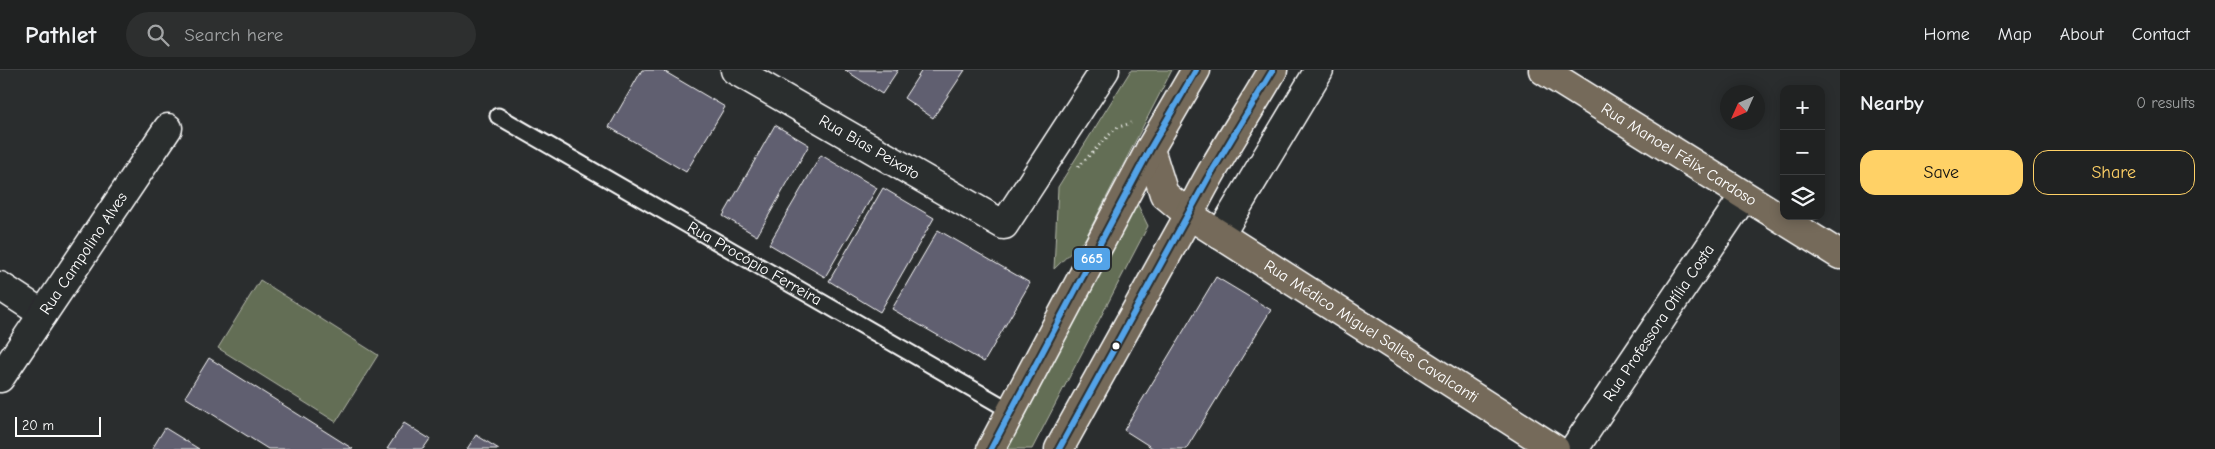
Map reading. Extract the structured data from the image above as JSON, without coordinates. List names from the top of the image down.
{
  "streets": {
    "main road": ["Rua Manoel Félix Cardoso", "Rua Médico Miguel Salles Cavalcanti"],
    "street": ["Rua Bias Peixoto", "Rua Campolino Alves", "Rua Professora Otília Costa"],
    "lane": ["Rua Procópio Ferreira"]
  },
  "crossings": [
    ["Rua Manoel Félix Cardoso", "Rua Professora Otília Costa"]
  ],
  "lines": ["transit line 665"],
  "scale_bar": "20 m",
  "north": "bottom left",
  "page": {
    "header": "Pathlet",
    "search": "Search here",
    "nav": [
      "Home",
      "Map",
      "About",
      "Contact"
    ],
    "heading": ["Nearby", "0 results"],
    "map_buttons": ["+", "−"],
    "buttons": ["Save", "Share"],
    "scale": "20 m"
  }
}
